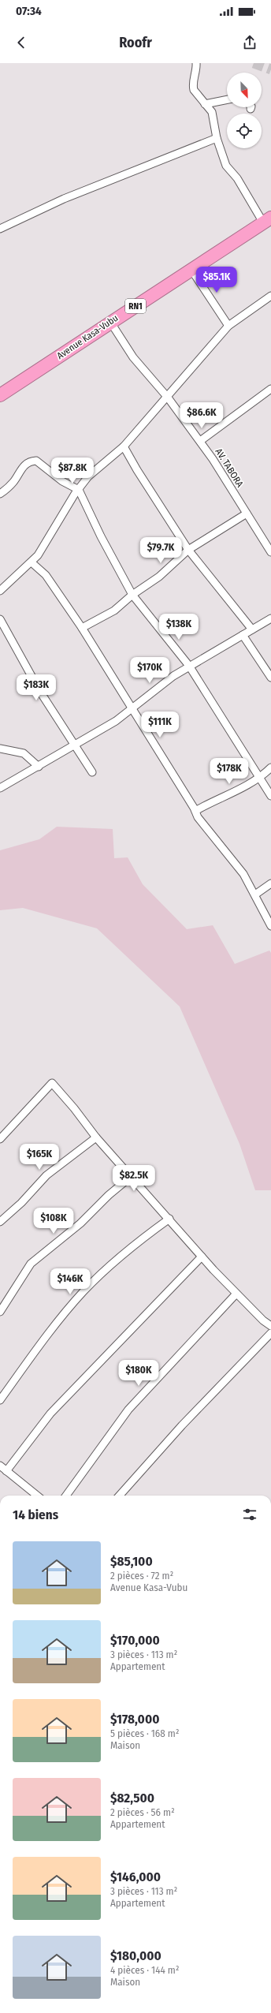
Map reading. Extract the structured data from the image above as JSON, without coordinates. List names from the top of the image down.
{
  "streets": {
    "highway": ["RN1", "Avenue Kasa-Vubu"],
    "street": ["AV. TABORA"]
  },
  "crossings": [
    ["Avenue Kasa-Vubu", "AV. TABORA"]
  ],
  "north": "bottom right",
  "page": {
    "status": "07:34",
    "header": "Roofr",
    "price": [
      "$85.1K",
      "$86.6K",
      "$87.8K",
      "$79.7K",
      "$138K",
      "$170K",
      "$183K",
      "$111K",
      "$178K",
      "$165K",
      "$82.5K",
      "$108K",
      "$146K",
      "$180K"
    ],
    "heading": "14 biens",
    "list": [
      {
        "name": "$85,100",
        "note": "2 pièces · 72 m² · Avenue Kasa-Vubu"
      },
      {
        "name": "$170,000",
        "note": "3 pièces · 113 m² · Appartement"
      },
      {
        "name": "$178,000",
        "note": "5 pièces · 168 m² · Maison"
      },
      {
        "name": "$82,500",
        "note": "2 pièces · 56 m² · Appartement"
      },
      {
        "name": "$146,000",
        "note": "3 pièces · 113 m² · Appartement"
      },
      {
        "name": "$180,000",
        "note": "4 pièces · 144 m² · Maison"
      }
    ]
  }
}
